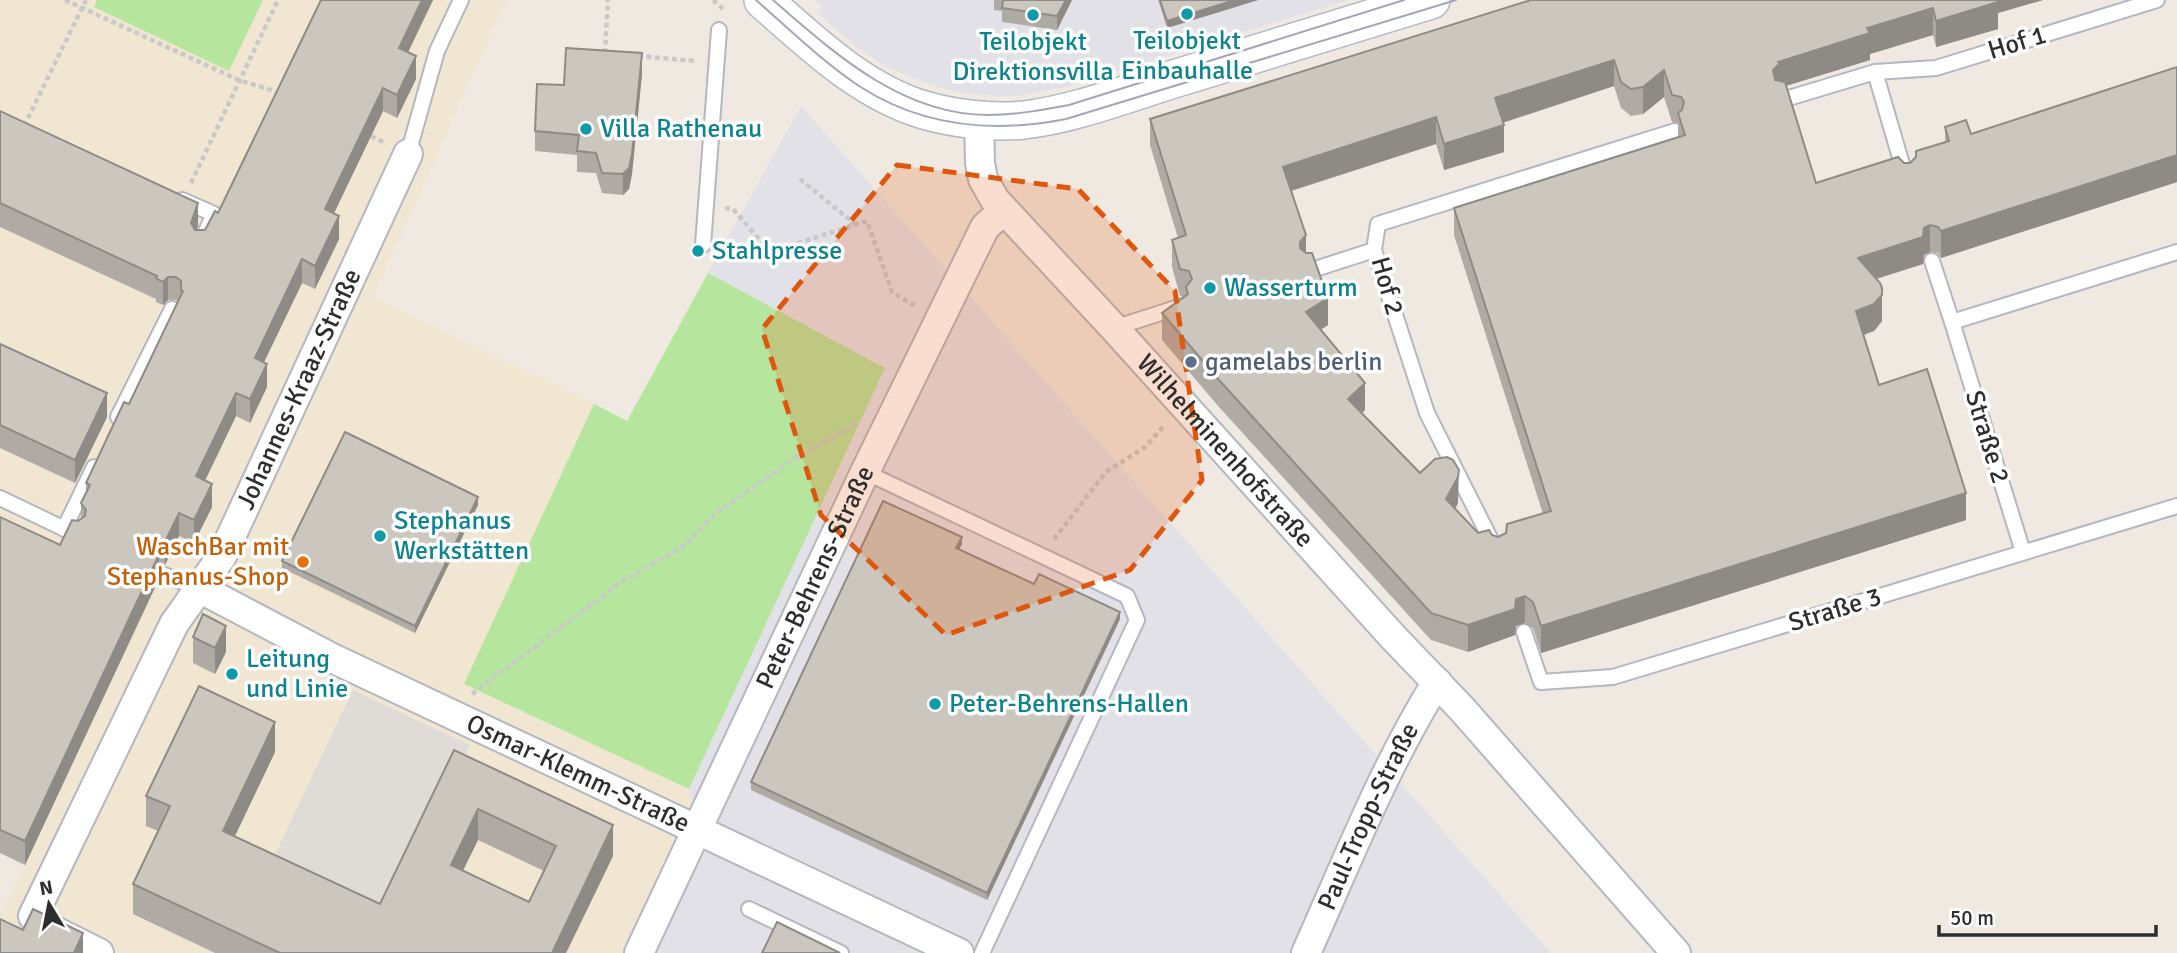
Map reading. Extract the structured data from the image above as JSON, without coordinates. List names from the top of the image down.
{
  "streets": {
    "street": [
      "Johannes-Kraaz-Straße",
      "Wilhelminenhofstraße",
      "Peter-Behrens-Straße",
      "Osmar-Klemm-Straße",
      "Paul-Tropp-Straße"
    ],
    "lane": [
      "Hof 1",
      "Hof 2",
      "Straße 2",
      "Straße 3"
    ]
  },
  "crossings": [
    ["Johannes-Kraaz-Straße", "Osmar-Klemm-Straße"],
    ["Straße 2", "Straße 3"],
    ["Wilhelminenhofstraße", "Peter-Behrens-Straße"],
    ["Wilhelminenhofstraße", "Paul-Tropp-Straße"],
    ["Peter-Behrens-Straße", "Osmar-Klemm-Straße"]
  ],
  "places": [
    "Teilobjekt Einbauhalle",
    "Teilobjekt Direktionsvilla",
    "Villa Rathenau",
    "Stahlpresse",
    "Wasserturm",
    "gamelabs berlin",
    "Stephanus Werkstätten",
    "WaschBar mit Stephanus-Shop",
    "Leitung und Linie",
    "Peter-Behrens-Hallen"
  ],
  "scale_bar": "50 m",
  "north": "top"
}
